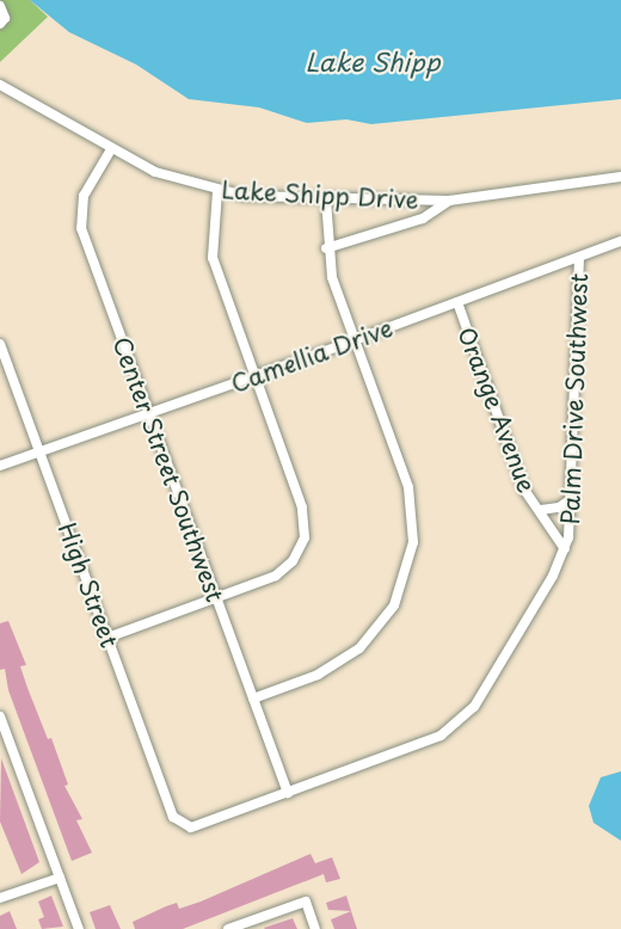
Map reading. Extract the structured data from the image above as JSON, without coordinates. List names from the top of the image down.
{
  "streets": {
    "street": [
      "Lake Shipp Drive",
      "Camellia Drive",
      "Palm Drive Southwest",
      "Orange Avenue",
      "Center Street Southwest",
      "High Street"
    ]
  },
  "crossings": [
    ["Lake Shipp Drive", "Center Street Southwest"],
    ["Camellia Drive", "Palm Drive Southwest"],
    ["Camellia Drive", "Orange Avenue"],
    ["Camellia Drive", "Center Street Southwest"],
    ["Camellia Drive", "High Street"],
    ["Palm Drive Southwest", "Orange Avenue"],
    ["Palm Drive Southwest", "Center Street Southwest"],
    ["Palm Drive Southwest", "High Street"]
  ],
  "water": ["Lake Shipp"]
}
